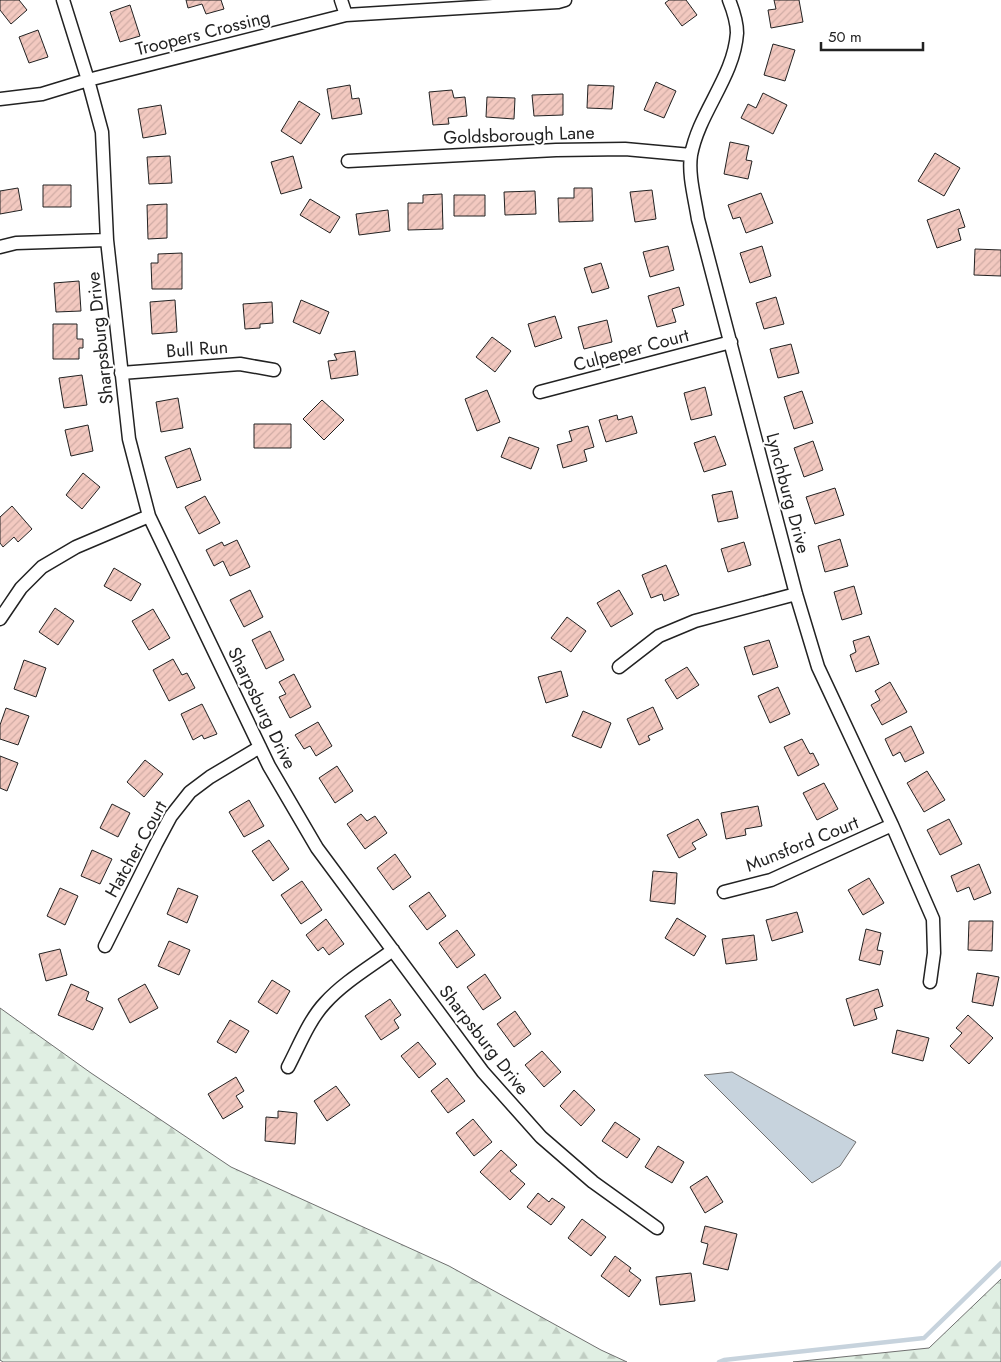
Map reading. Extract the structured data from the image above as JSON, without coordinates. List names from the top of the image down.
{
  "streets": {
    "street": [
      "Troopers Crossing",
      "Goldsborough Lane",
      "Sharpsburg Drive",
      "Bull Run",
      "Culpeper Court",
      "Lynchburg Drive",
      "Munsford Court",
      "Hatcher Court"
    ]
  },
  "crossings": [
    ["Troopers Crossing", "Sharpsburg Drive"],
    ["Goldsborough Lane", "Lynchburg Drive"],
    ["Sharpsburg Drive", "Bull Run"],
    ["Sharpsburg Drive", "Hatcher Court"],
    ["Culpeper Court", "Lynchburg Drive"],
    ["Lynchburg Drive", "Munsford Court"]
  ],
  "scale_bar": "50 m"
}
